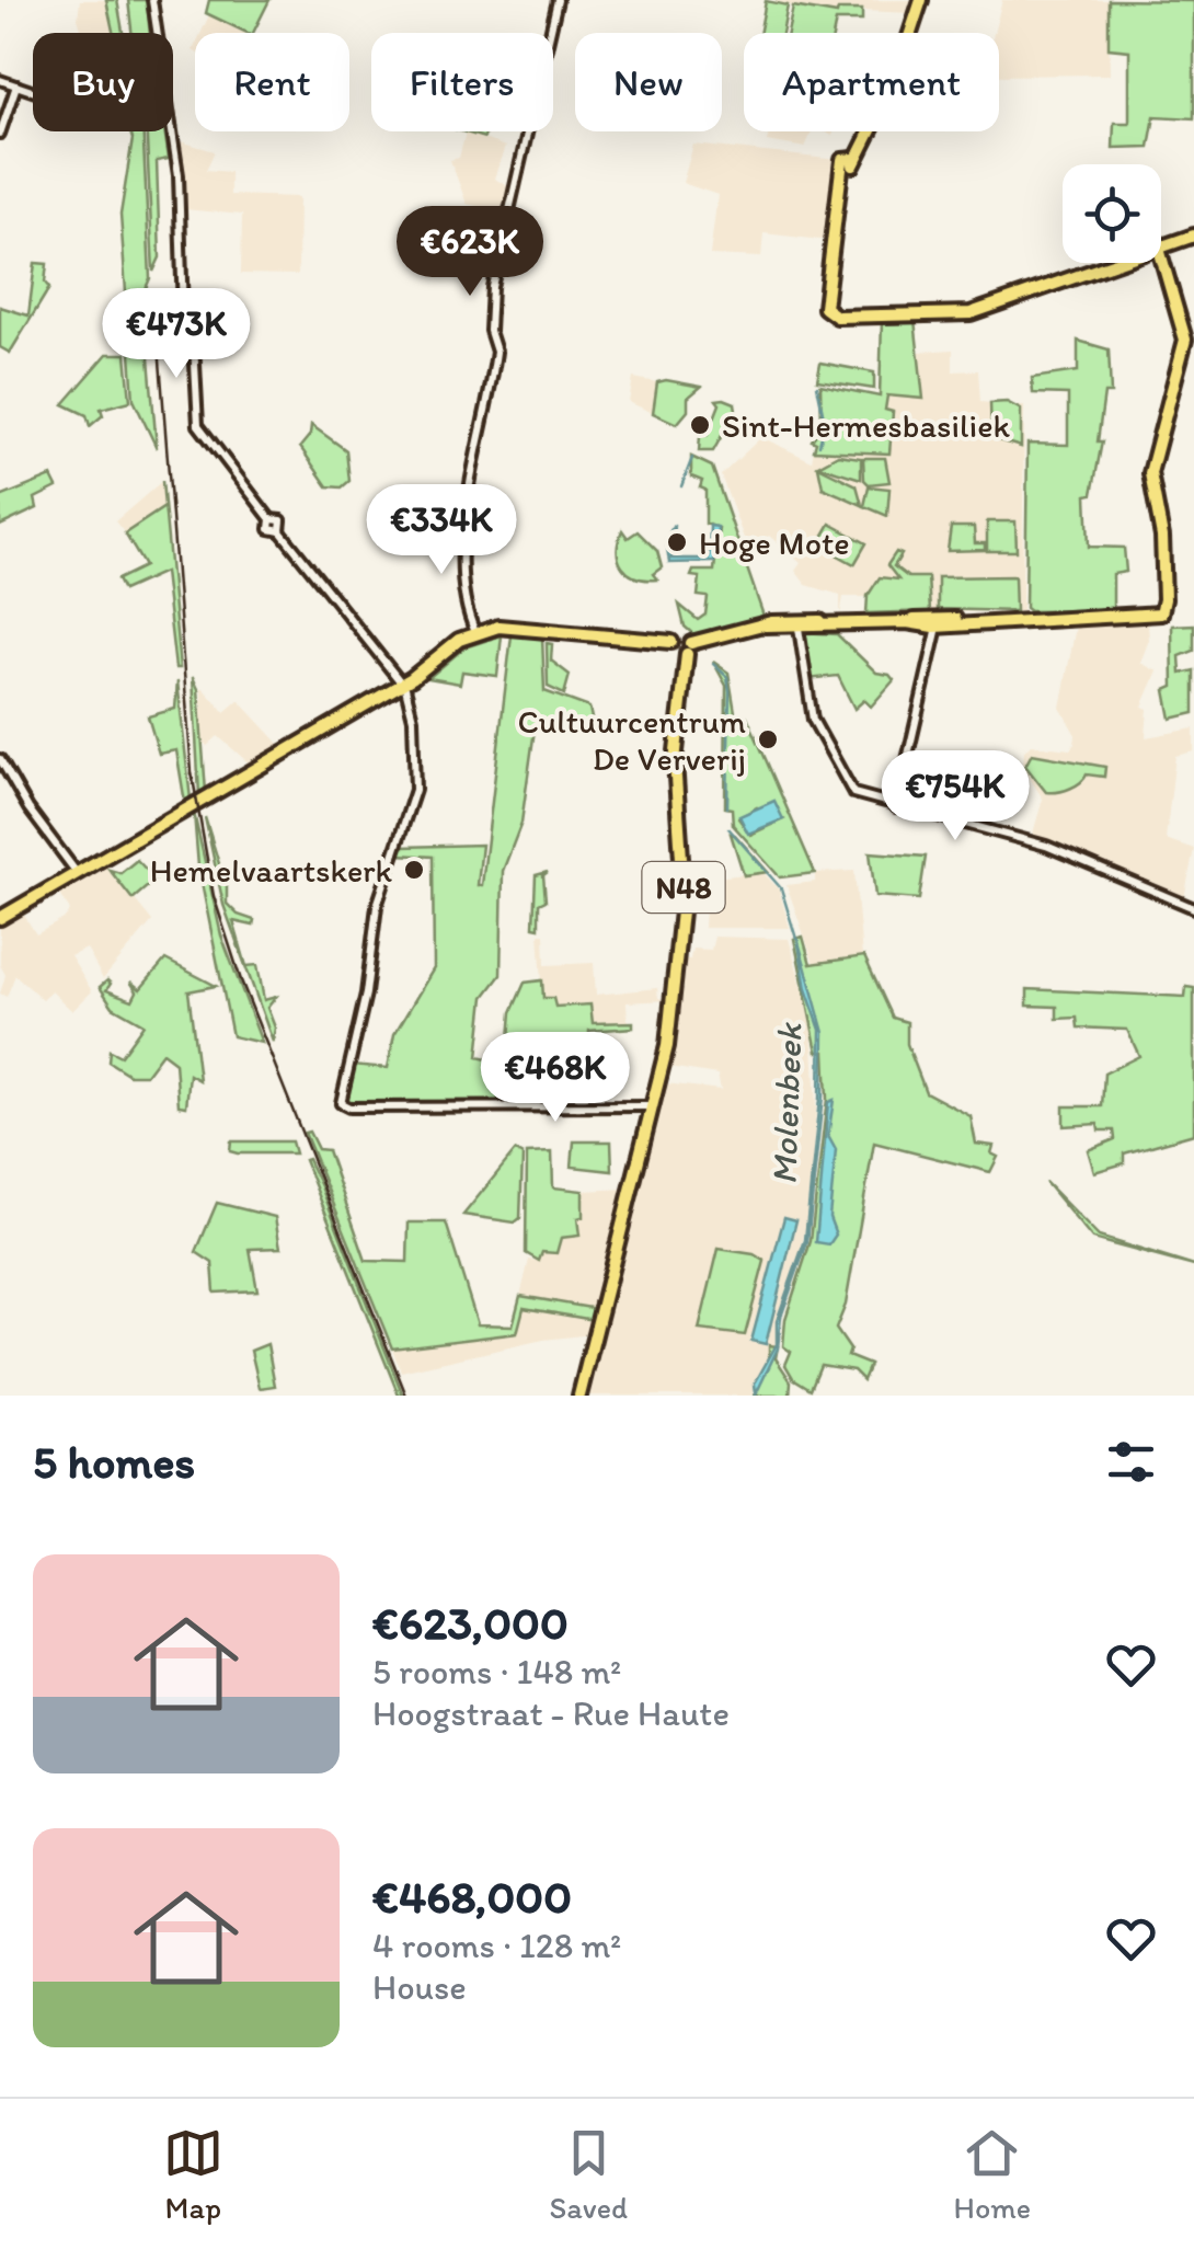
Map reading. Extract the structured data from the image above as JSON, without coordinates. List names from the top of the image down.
{
  "streets": {
    "main road": ["N48"]
  },
  "water": ["Molenbeek"],
  "places": [
    "Sint-Hermesbasiliek",
    "Hoge Mote",
    "Cultuurcentrum De Ververij",
    "Hemelvaartskerk"
  ],
  "page": {
    "chip": [
      "Buy",
      "Rent",
      "Filters",
      "New",
      "Apartment"
    ],
    "price": [
      "€623K",
      "€473K",
      "€334K",
      "€754K",
      "€468K"
    ],
    "heading": "5 homes",
    "list": [
      {
        "name": "€623,000",
        "note": "5 rooms · 148 m² · Hoogstraat - Rue Haute"
      },
      {
        "name": "€468,000",
        "note": "4 rooms · 128 m² · House"
      }
    ],
    "tabs": ["Map", "Saved", "Home"]
  }
}
